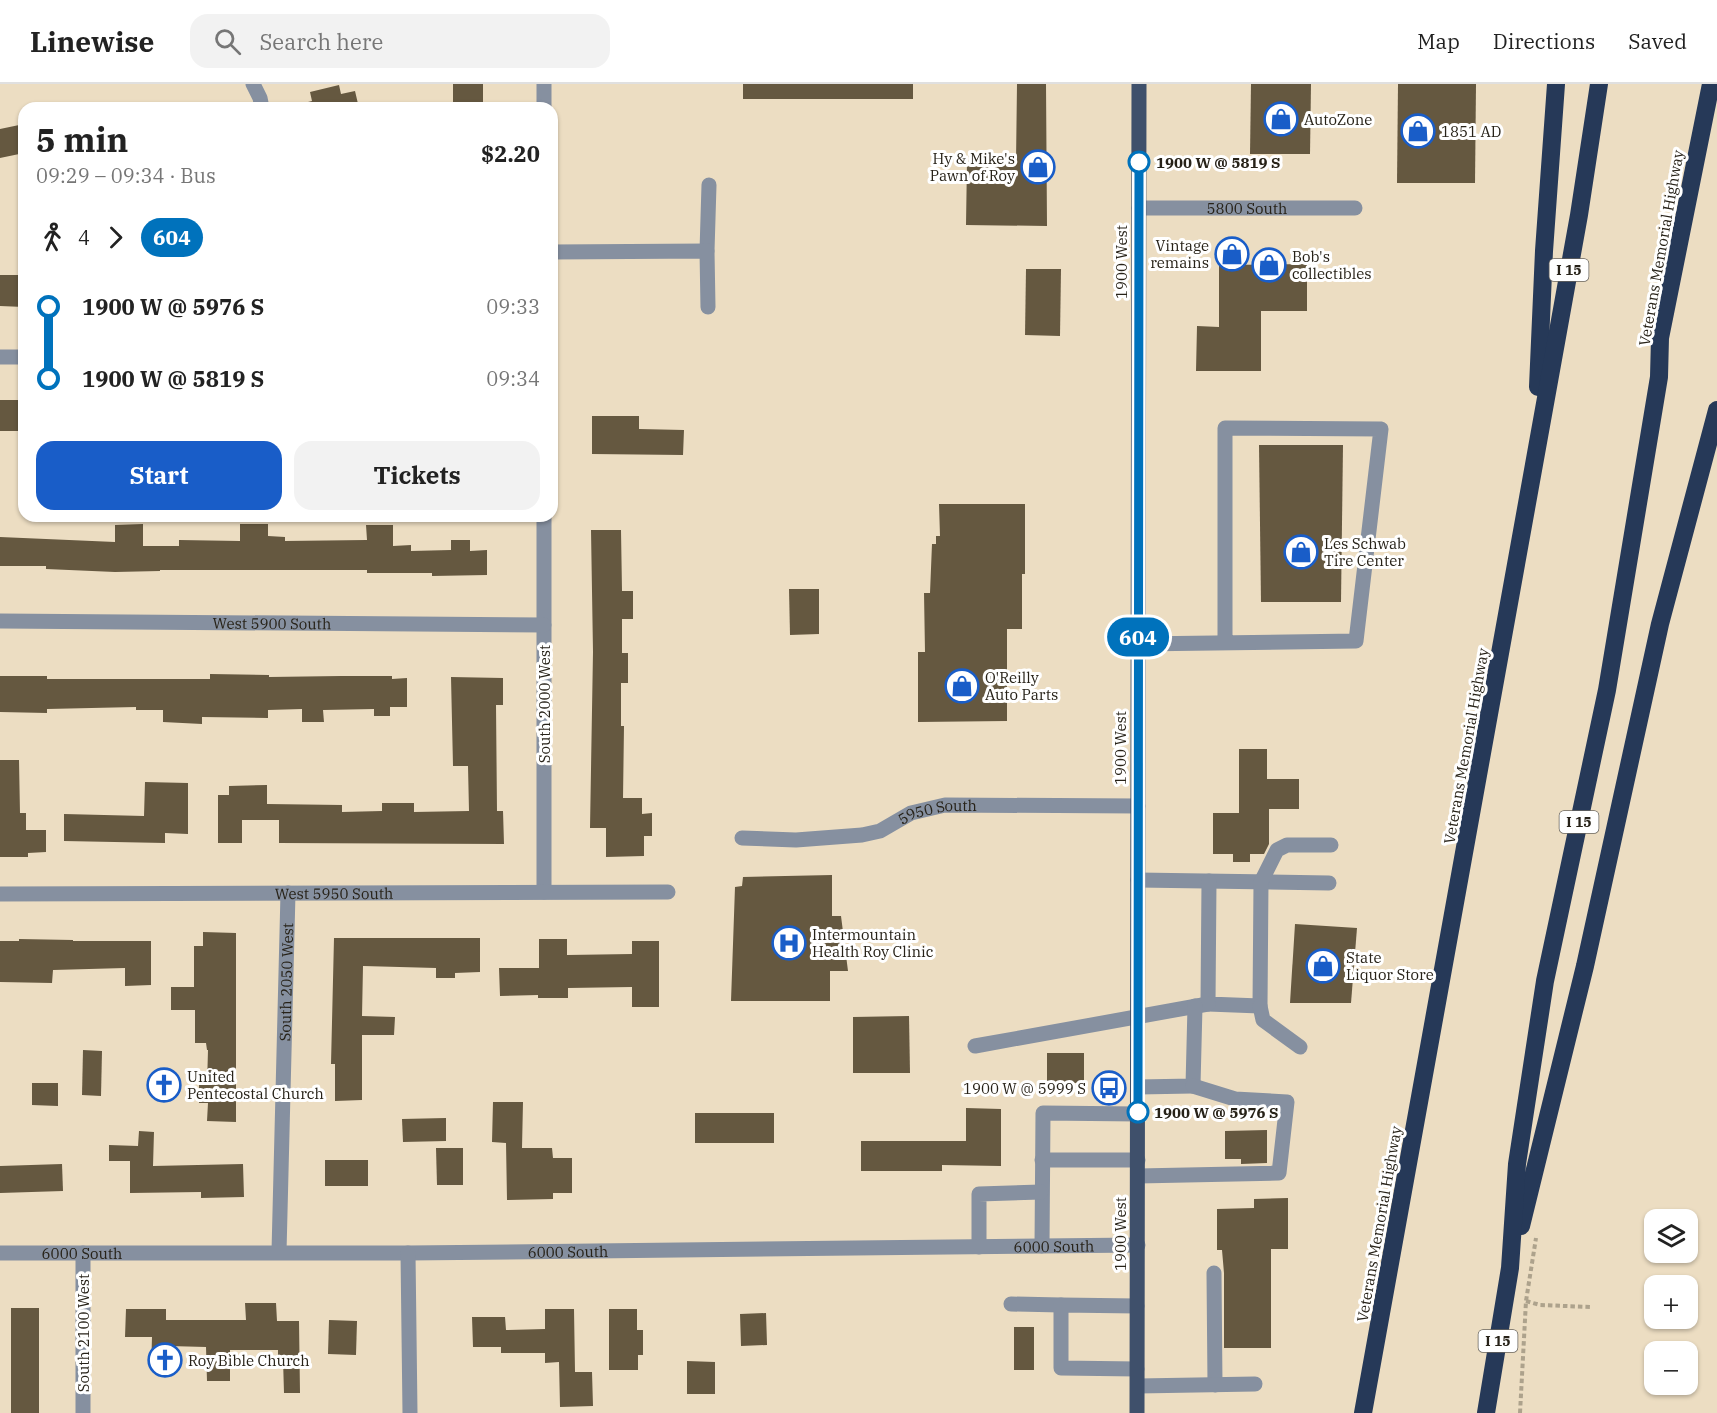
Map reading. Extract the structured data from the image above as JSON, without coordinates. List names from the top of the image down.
{
  "streets": {
    "highway": ["Veterans Memorial Highway", "I 15"],
    "main road": ["1900 West"],
    "street": [
      "5800 South",
      "West 5900 South",
      "South 2000 West",
      "5950 South",
      "West 5950 South",
      "South 2050 West",
      "6000 South",
      "South 2100 West"
    ]
  },
  "crossings": [
    ["5800 South", "1900 West"],
    ["1900 West", "5950 South"],
    ["1900 West", "6000 South"],
    ["West 5900 South", "South 2000 West"],
    ["South 2000 West", "West 5950 South"],
    ["West 5950 South", "South 2050 West"],
    ["South 2050 West", "6000 South"],
    ["6000 South", "South 2100 West"]
  ],
  "places": {
    "shop": [
      "AutoZone",
      "1851 AD",
      "Hy & Mike's Pawn of Roy",
      "Vintage remains",
      "Bob's collectibles",
      "Les Schwab Tire Center",
      "O'Reilly Auto Parts",
      "State Liquor Store"
    ],
    "other": ["1900 W @ 5819 S", "1900 W @ 5976 S"],
    "hospital": ["Intermountain Health Roy Clinic"],
    "church": ["United Pentecostal Church", "Roy Bible Church"],
    "bus stop": ["1900 W @ 5999 S"]
  },
  "lines": ["bus line 604"],
  "page": {
    "header": "Linewise",
    "search": "Search here",
    "nav": ["Map", "Directions", "Saved"],
    "on_map": "604",
    "heading": ["5 min", "09:29 – 09:34 · Bus", "$2.20"],
    "legs": ["4", "604"],
    "list": [
      {
        "name": "1900 W @ 5976 S",
        "value": "09:33"
      },
      {
        "name": "1900 W @ 5819 S",
        "value": "09:34"
      }
    ],
    "buttons": ["Start", "Tickets"],
    "map_buttons": ["+", "−"]
  }
}
